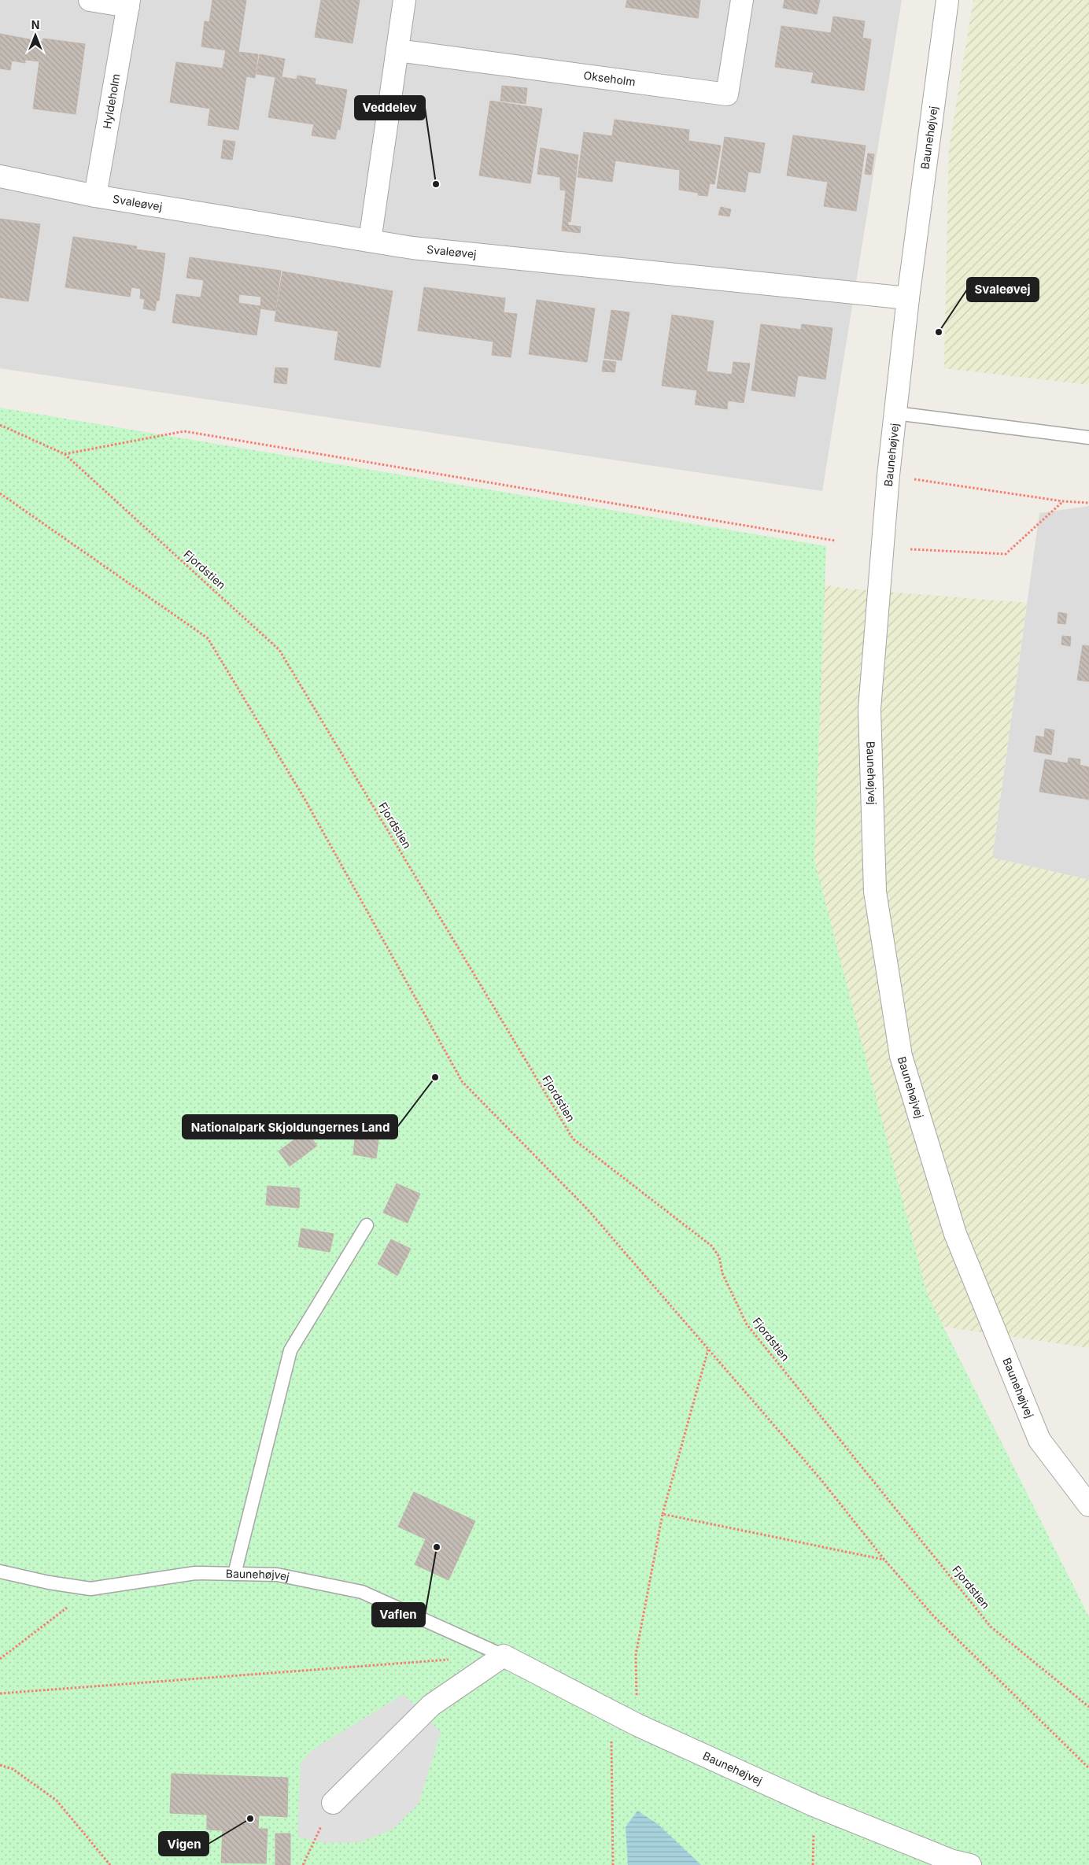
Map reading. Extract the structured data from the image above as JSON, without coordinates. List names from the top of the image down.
{
  "streets": {
    "street": [
      "Okseholm",
      "Hyldeholm",
      "Baunehøjvej",
      "Svaleøvej"
    ],
    "path": ["Fjordstien"]
  },
  "crossings": [
    ["Hyldeholm", "Svaleøvej"],
    ["Baunehøjvej", "Svaleøvej"]
  ],
  "places": [
    "Veddelev",
    "Svaleøvej",
    "Nationalpark Skjoldungernes Land",
    "Vaflen",
    "Vigen"
  ],
  "north": "top"
}
